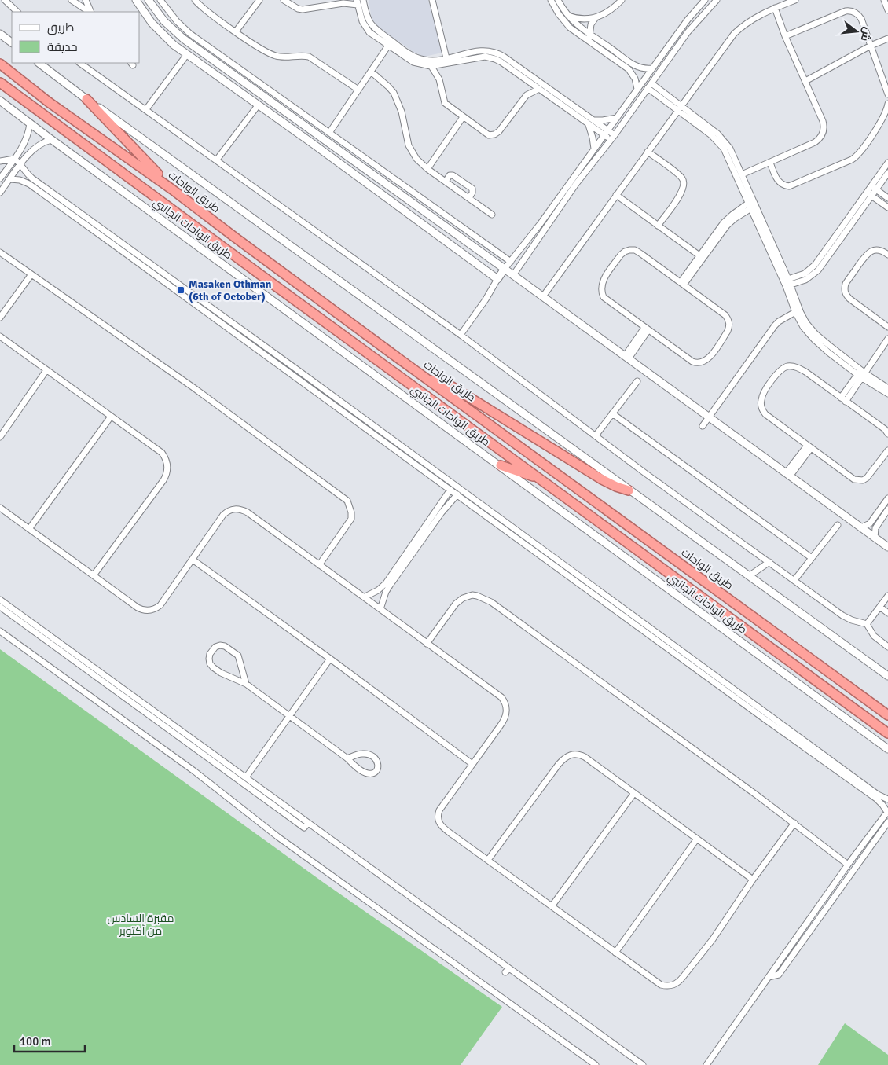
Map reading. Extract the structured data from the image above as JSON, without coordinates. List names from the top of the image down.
{
  "streets": {
    "highway": ["طريق الواحات"],
    "street": ["طريق الواحات الجانبي"]
  },
  "parks": ["مقبرة السادس من أكتوبر"],
  "places": {
    "transit": ["Masaken Othman (6th of October)"]
  },
  "legend": ["طريق", "حديقة"],
  "scale_bar": "100 m",
  "north": "right"
}
